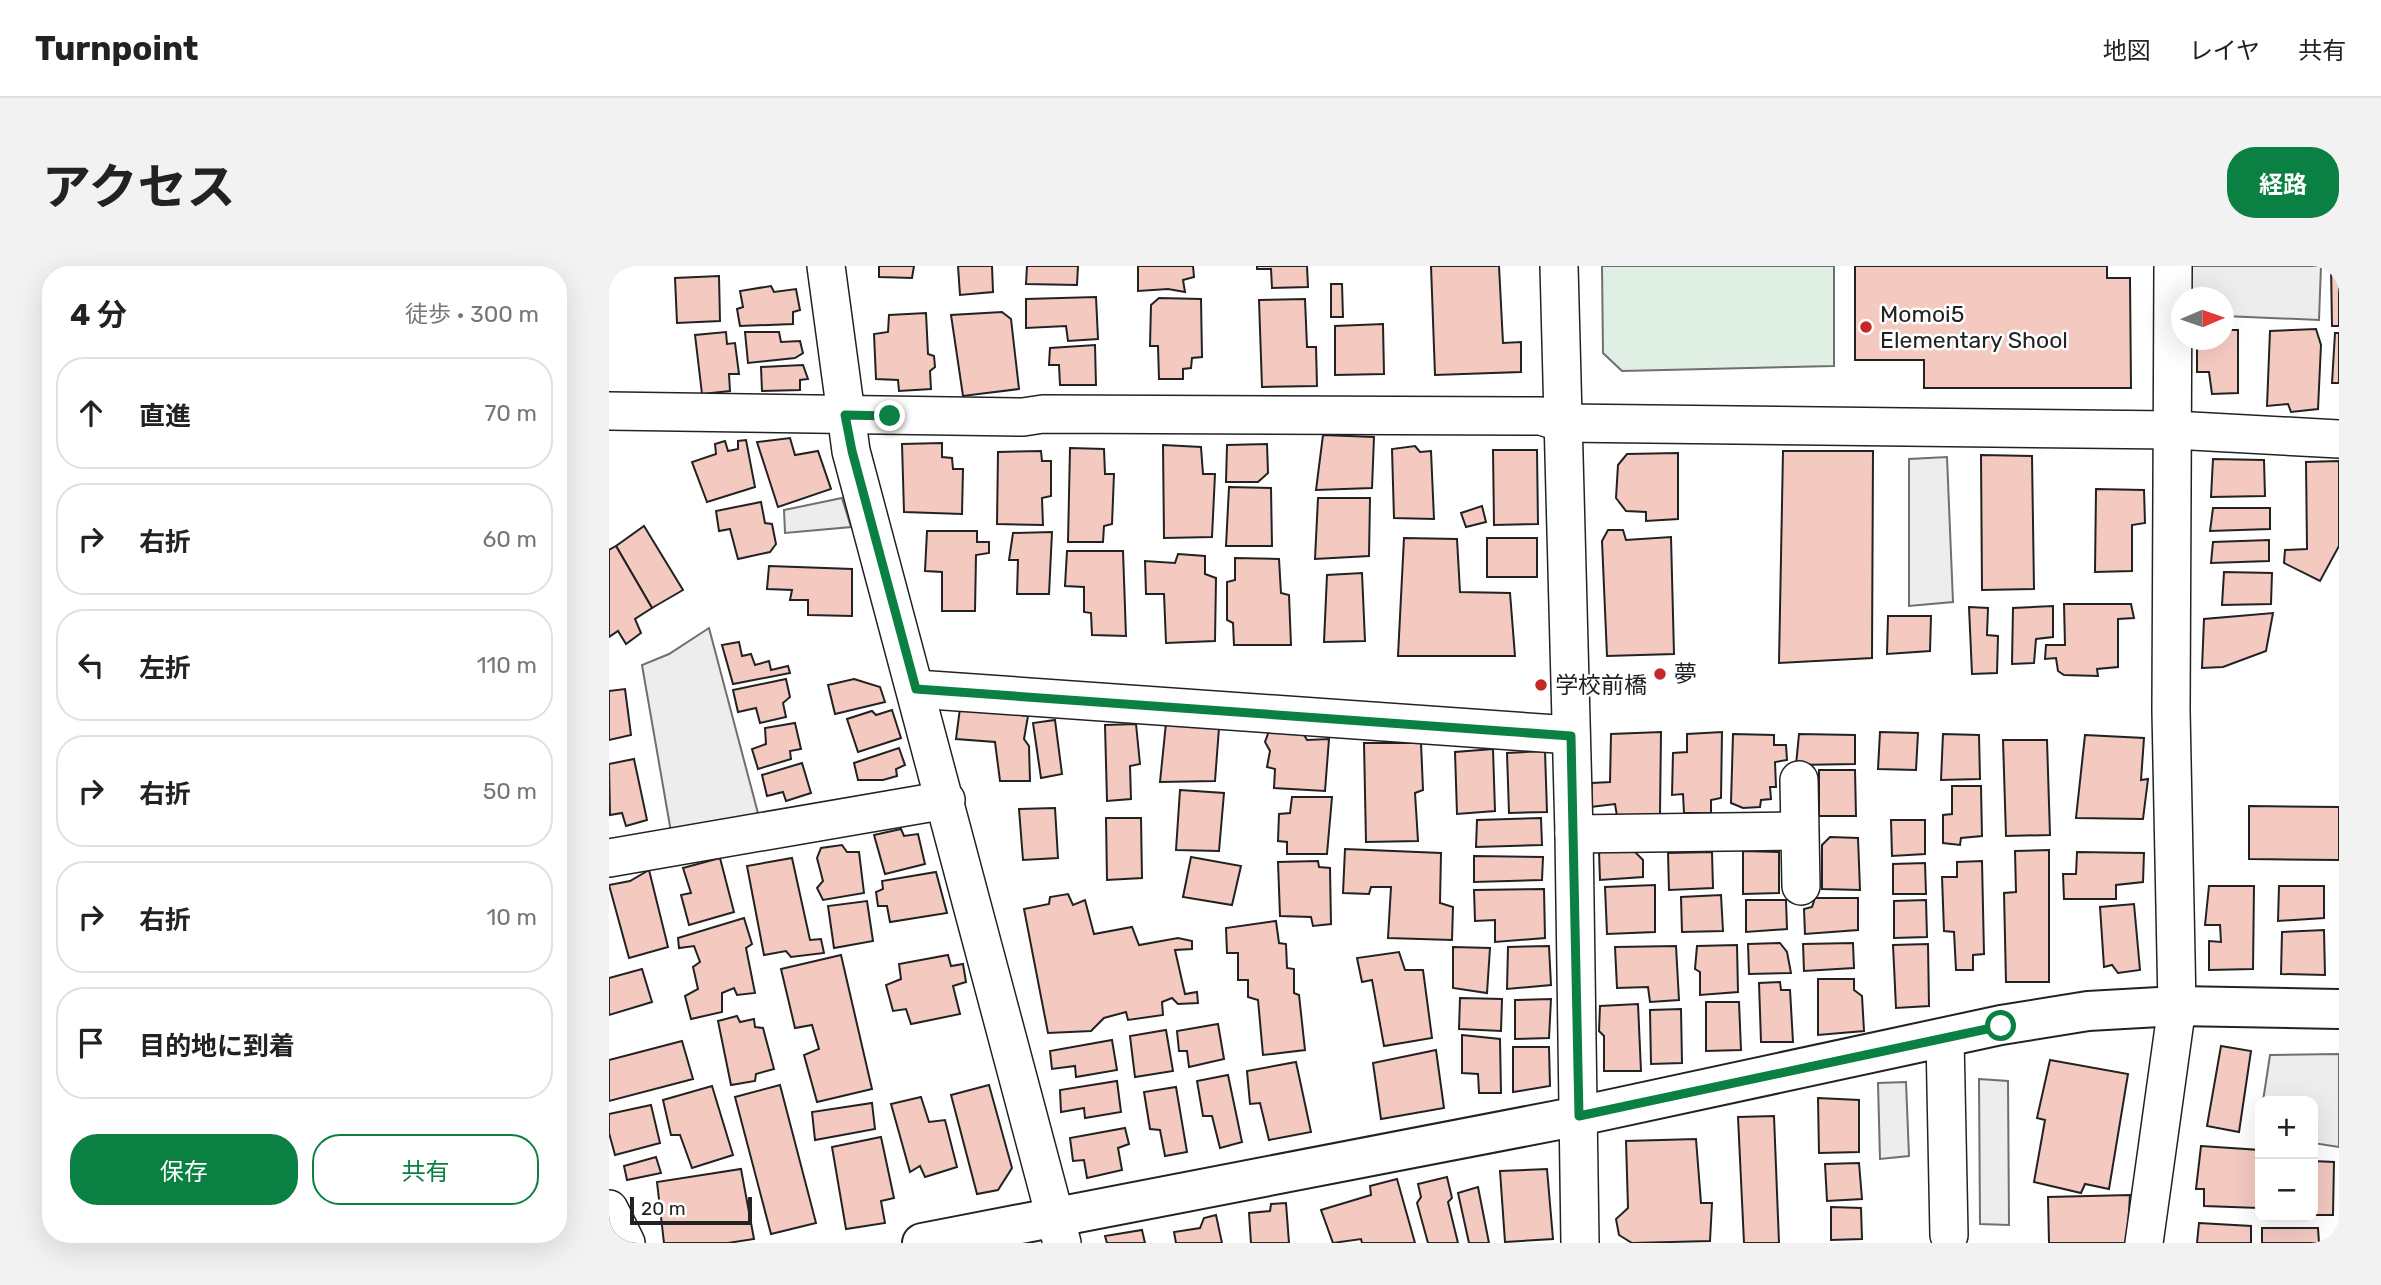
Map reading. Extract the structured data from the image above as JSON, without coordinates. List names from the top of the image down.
{
  "places": ["Momoi5 Elementary Shool", "夢", "学校前橋"],
  "scale_bar": "20 m",
  "north": "right",
  "page": {
    "header": "Turnpoint",
    "nav": ["地図", "レイヤ", "共有"],
    "title": "アクセス",
    "buttons": [
      "経路",
      ["保存", "共有"]
    ],
    "heading": ["4 分", "徒歩 · 300 m"],
    "list": [
      ["直進", "70 m"],
      ["右折", "60 m"],
      ["左折", "110 m"],
      ["右折", "50 m"],
      ["右折", "10 m"],
      "目的地に到着"
    ],
    "map_buttons": ["+", "−"],
    "scale": "20 m"
  }
}
